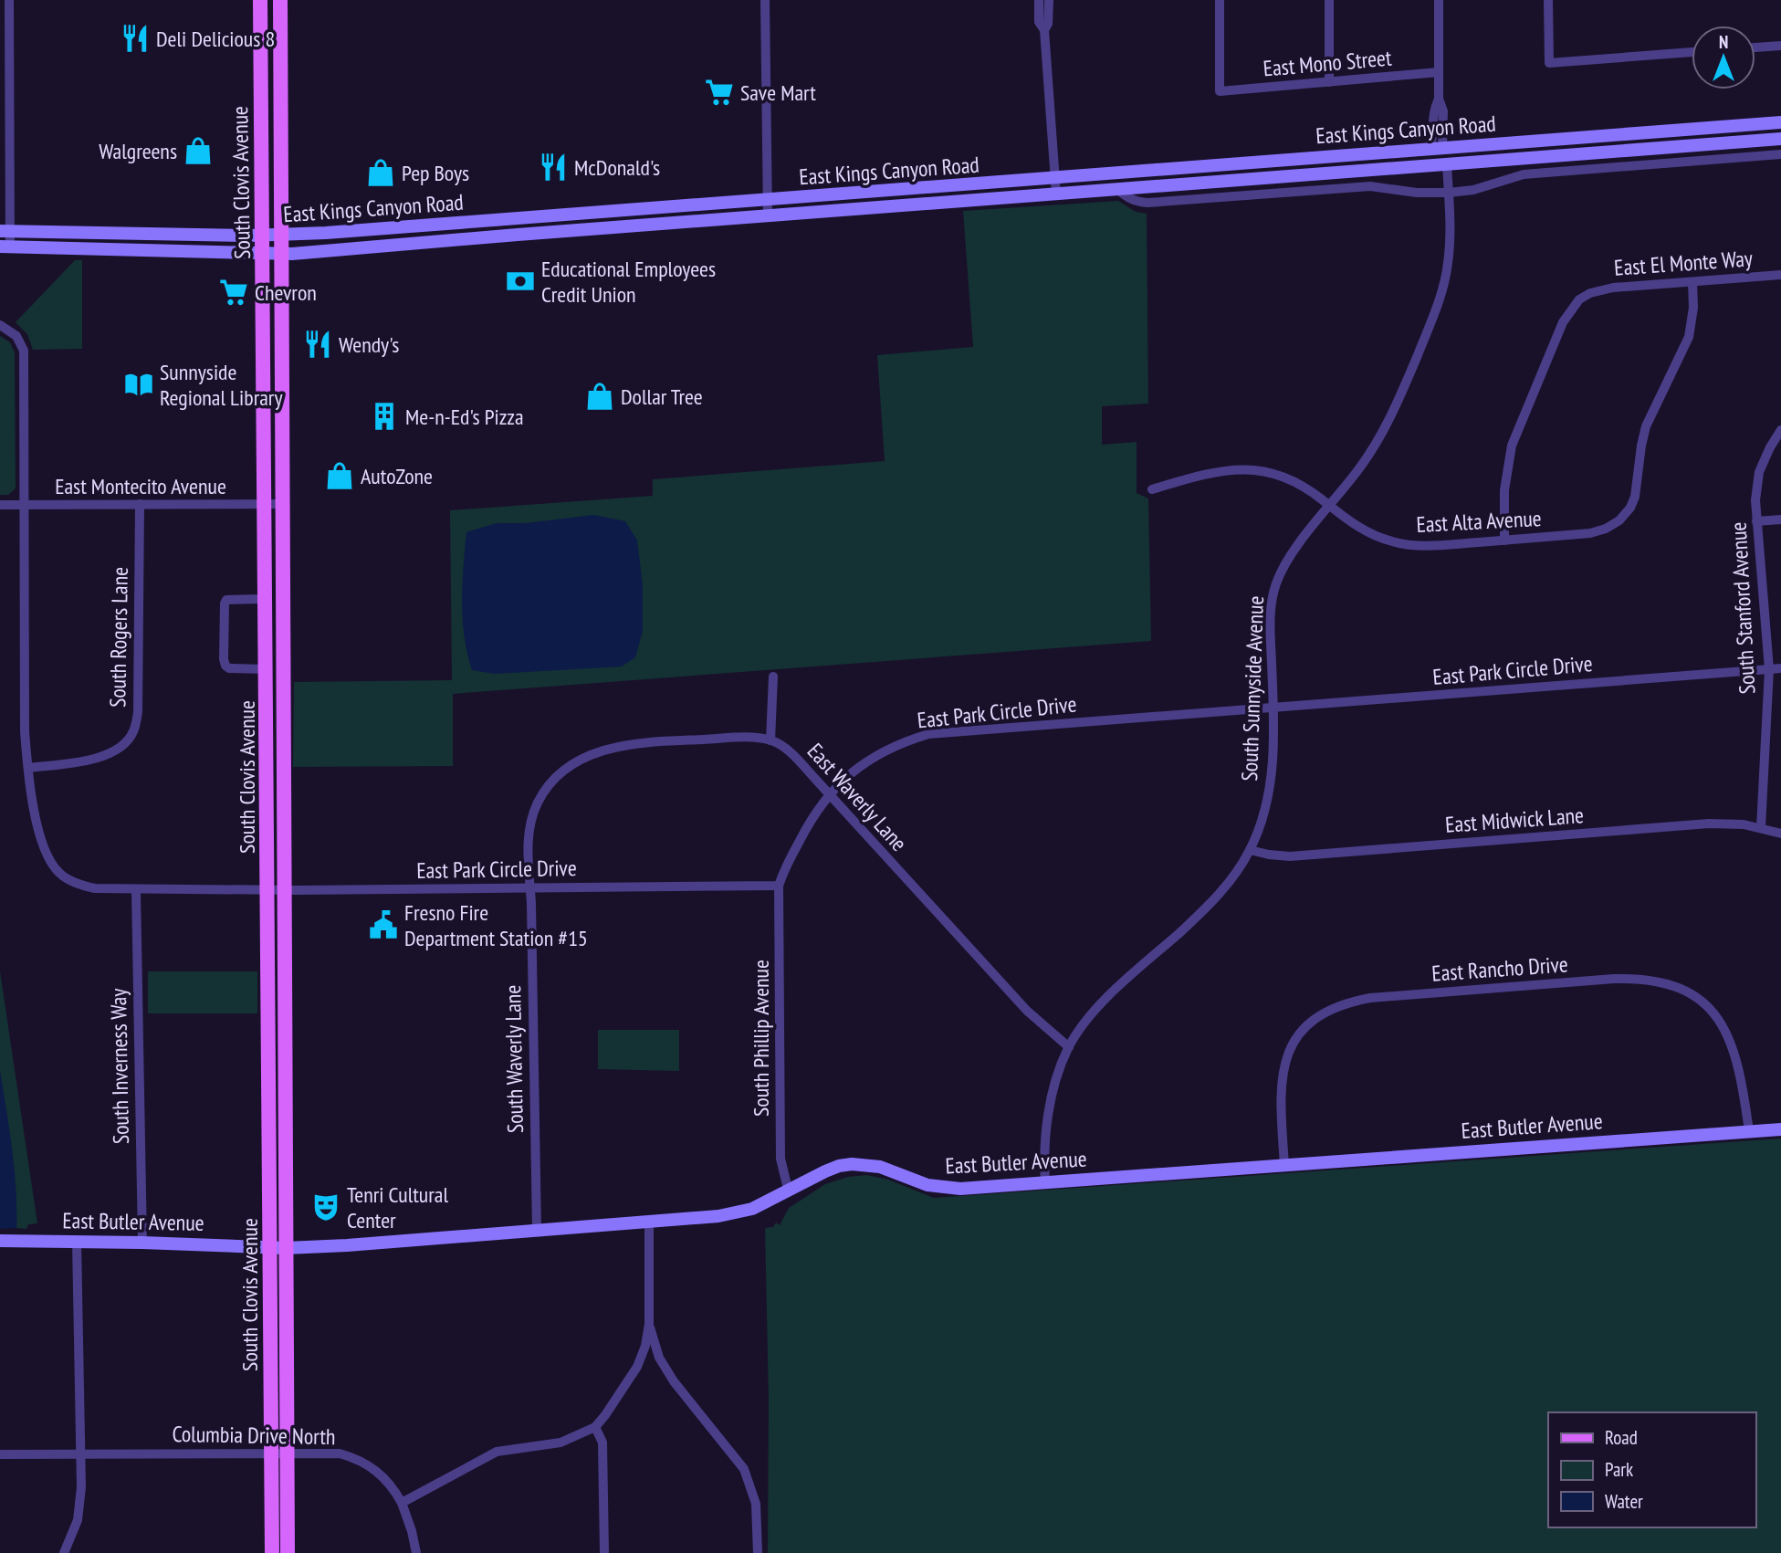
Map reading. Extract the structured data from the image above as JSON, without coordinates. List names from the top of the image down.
{
  "streets": {
    "main road": ["East Kings Canyon Road", "South Clovis Avenue", "East Butler Avenue"],
    "street": [
      "East Mono Street",
      "East El Monte Way",
      "East Montecito Avenue",
      "East Alta Avenue",
      "South Stanford Avenue",
      "South Rogers Lane",
      "East Park Circle Drive",
      "South Sunnyside Avenue",
      "East Waverly Lane",
      "East Midwick Lane",
      "East Rancho Drive",
      "South Phillip Avenue",
      "South Waverly Lane",
      "South Inverness Way",
      "Columbia Drive North"
    ]
  },
  "crossings": [
    ["East Kings Canyon Road", "South Clovis Avenue"],
    ["East Kings Canyon Road", "South Sunnyside Avenue"],
    ["South Clovis Avenue", "East Montecito Avenue"],
    ["South Clovis Avenue", "East Park Circle Drive"],
    ["South Clovis Avenue", "East Butler Avenue"],
    ["South Clovis Avenue", "Columbia Drive North"],
    ["East El Monte Way", "East Alta Avenue"],
    ["East Montecito Avenue", "South Rogers Lane"],
    ["East Alta Avenue", "South Sunnyside Avenue"],
    ["South Stanford Avenue", "East Park Circle Drive"],
    ["South Stanford Avenue", "East Midwick Lane"],
    ["South Rogers Lane", "East Park Circle Drive"],
    ["East Park Circle Drive", "South Sunnyside Avenue"],
    ["East Park Circle Drive", "East Waverly Lane"],
    ["East Park Circle Drive", "South Phillip Avenue"],
    ["East Park Circle Drive", "South Waverly Lane"],
    ["East Park Circle Drive", "South Inverness Way"],
    ["South Sunnyside Avenue", "East Waverly Lane"],
    ["South Sunnyside Avenue", "East Midwick Lane"],
    ["South Sunnyside Avenue", "East Butler Avenue"],
    ["East Rancho Drive", "East Butler Avenue"],
    ["South Phillip Avenue", "East Butler Avenue"],
    ["South Waverly Lane", "East Butler Avenue"],
    ["South Inverness Way", "East Butler Avenue"]
  ],
  "places": {
    "restaurant": ["Deli Delicious 8", "McDonald's", "Wendy's"],
    "supermarket": ["Save Mart", "Chevron"],
    "shop": [
      "Walgreens",
      "Pep Boys",
      "Dollar Tree",
      "AutoZone"
    ],
    "bank": ["Educational Employees Credit Union"],
    "library": ["Sunnyside Regional Library"],
    "building": ["Me-n-Ed's Pizza"],
    "public building": ["Fresno Fire Department Station #15"],
    "theatre": ["Tenri Cultural Center"]
  },
  "legend": ["Road", "Park", "Water"],
  "north": "top"
}
